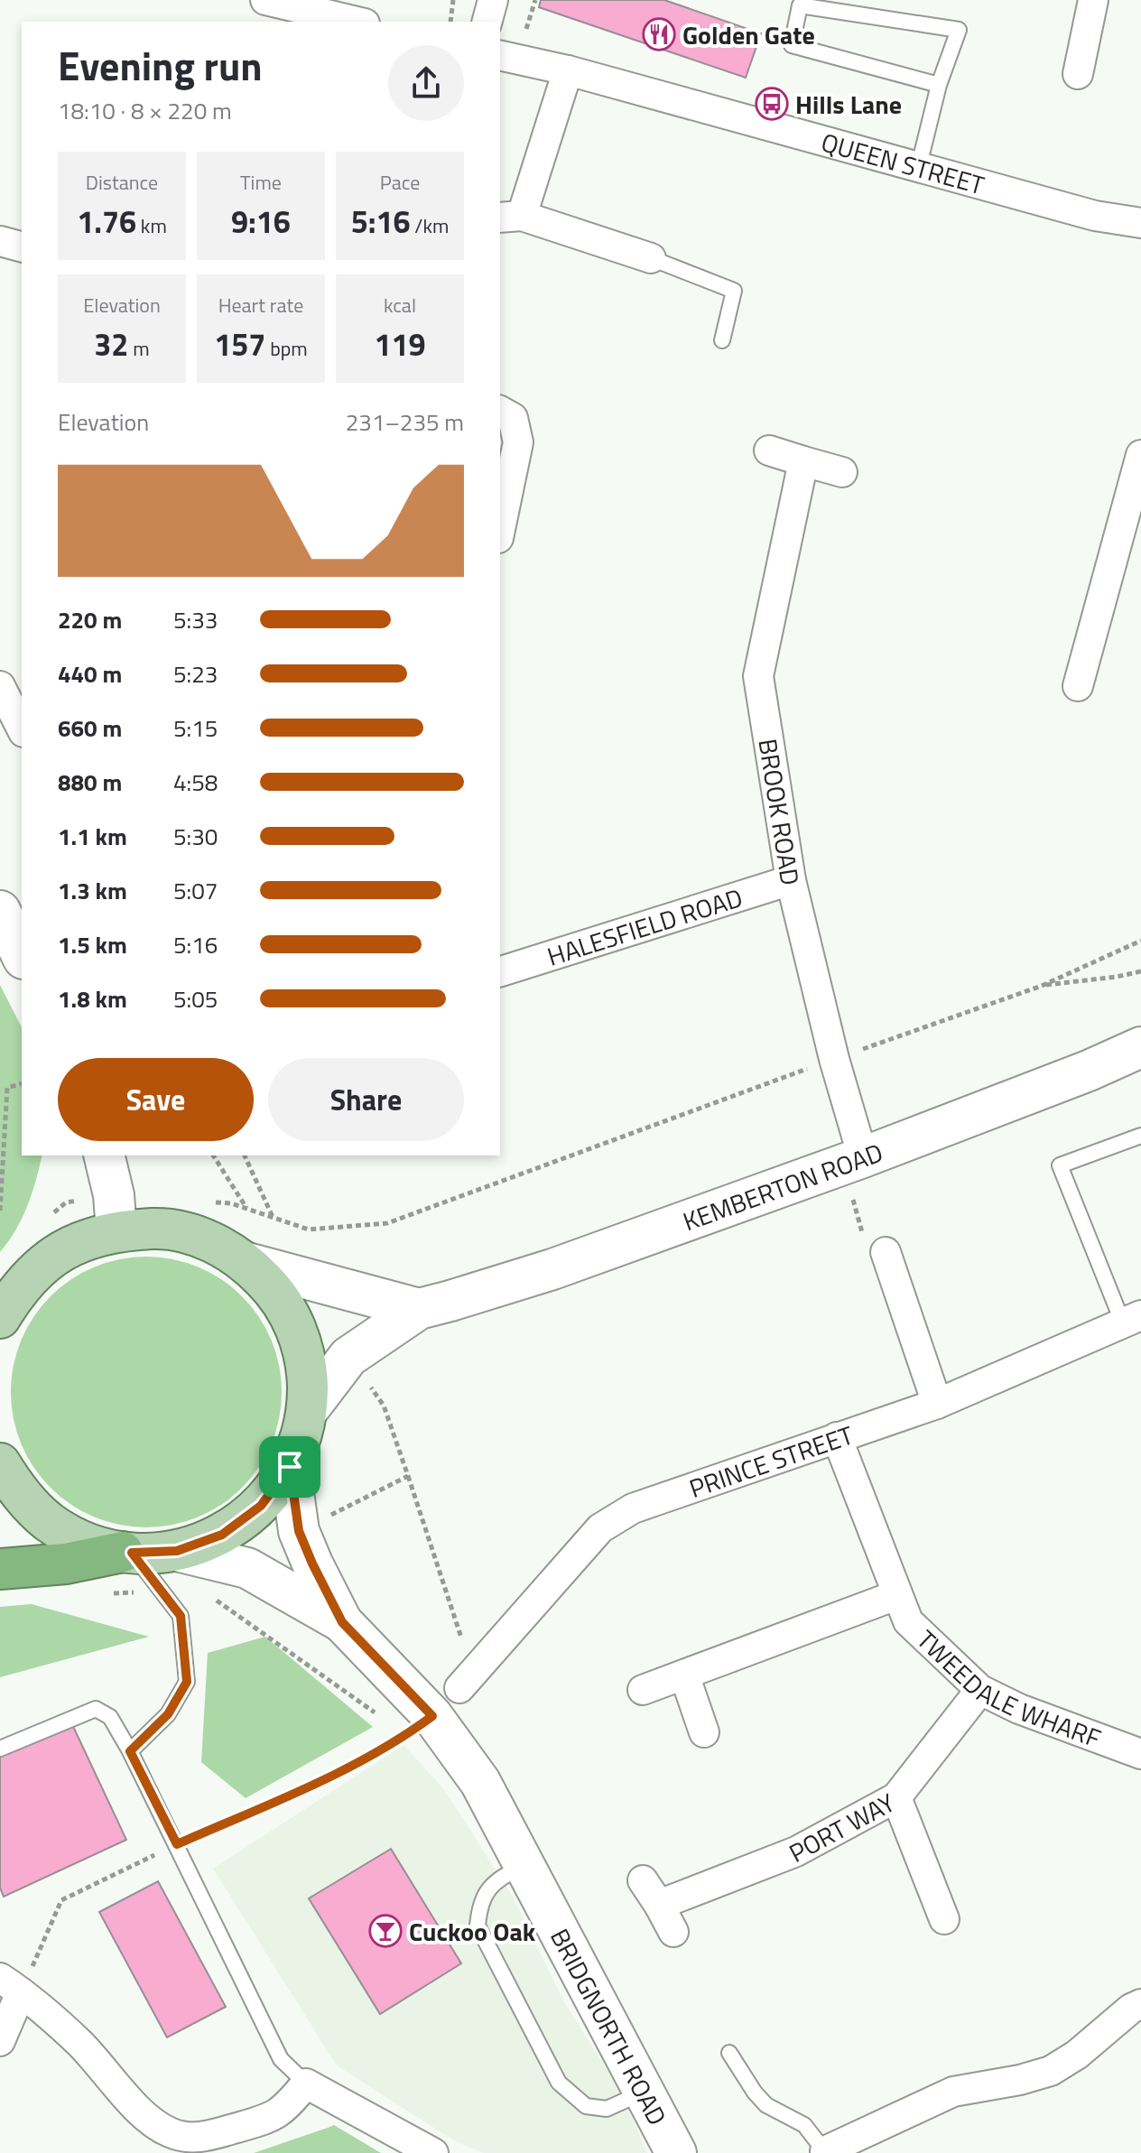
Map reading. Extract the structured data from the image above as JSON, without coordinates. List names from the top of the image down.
{
  "streets": {
    "street": [
      "QUEEN STREET",
      "BROOK ROAD",
      "HALESFIELD ROAD",
      "KEMBERTON ROAD",
      "PRINCE STREET",
      "TWEEDALE WHARF",
      "PORT WAY",
      "BRIDGNORTH ROAD"
    ]
  },
  "crossings": [
    ["BROOK ROAD", "HALESFIELD ROAD"],
    ["BROOK ROAD", "KEMBERTON ROAD"],
    ["PRINCE STREET", "TWEEDALE WHARF"],
    ["TWEEDALE WHARF", "PORT WAY"]
  ],
  "places": {
    "restaurant": ["Golden Gate"],
    "bus stop": ["Hills Lane"],
    "bar": ["Cuckoo Oak"]
  },
  "page": {
    "heading": ["Evening run", "18:10 · 8 × 220 m"],
    "stats": [
      ["Distance", "1.76 km"],
      ["Time", "9:16"],
      ["Pace", "5:16 /km"],
      ["Elevation", "32 m"],
      ["Heart rate", "157 bpm"],
      ["kcal", "119"]
    ],
    "chart": ["Elevation", "231–235 m"],
    "list": [
      {
        "name": "220 m",
        "note": "5:33"
      },
      {
        "name": "440 m",
        "note": "5:23"
      },
      {
        "name": "660 m",
        "note": "5:15"
      },
      {
        "name": "880 m",
        "note": "4:58"
      },
      {
        "name": "1.1 km",
        "note": "5:30"
      },
      {
        "name": "1.3 km",
        "note": "5:07"
      },
      {
        "name": "1.5 km",
        "note": "5:16"
      },
      {
        "name": "1.8 km",
        "note": "5:05"
      }
    ],
    "buttons": ["Save", "Share"]
  }
}
